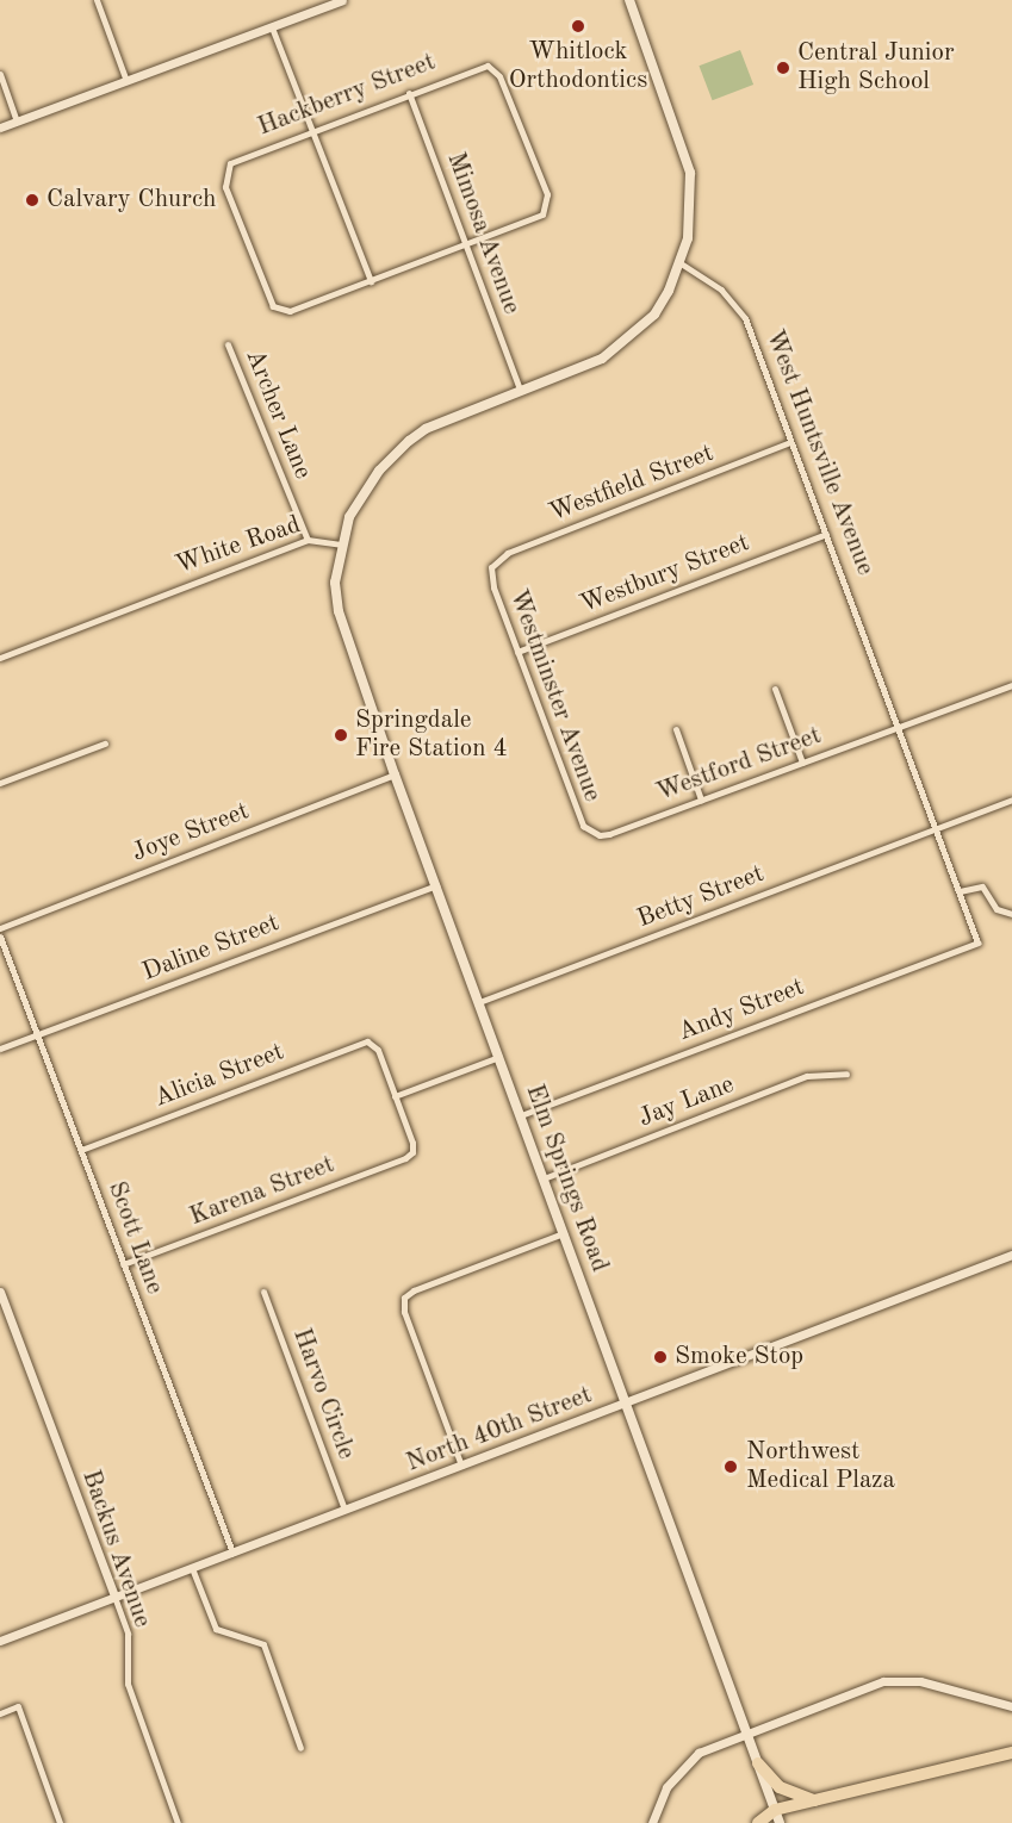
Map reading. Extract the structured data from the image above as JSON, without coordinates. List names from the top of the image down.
{
  "streets": {
    "main road": ["White Road", "Elm Springs Road"],
    "street": [
      "Hackberry Street",
      "Mimosa Avenue",
      "Archer Lane",
      "West Huntsville Avenue",
      "Westfield Street",
      "Westbury Street",
      "Westminster Avenue",
      "Westford Street",
      "Joye Street",
      "Betty Street",
      "Daline Street",
      "Andy Street",
      "Alicia Street",
      "Jay Lane",
      "Karena Street",
      "Scott Lane",
      "Harvo Circle",
      "North 40th Street",
      "Backus Avenue"
    ]
  },
  "crossings": [
    ["Hackberry Street", "Mimosa Avenue"],
    ["Mimosa Avenue", "White Road"],
    ["Archer Lane", "White Road"],
    ["West Huntsville Avenue", "Westfield Street"],
    ["West Huntsville Avenue", "White Road"],
    ["West Huntsville Avenue", "Westbury Street"],
    ["West Huntsville Avenue", "Westford Street"],
    ["West Huntsville Avenue", "Betty Street"],
    ["West Huntsville Avenue", "Andy Street"],
    ["Westfield Street", "Westminster Avenue"],
    ["White Road", "Elm Springs Road"],
    ["Westbury Street", "Westminster Avenue"],
    ["Westminster Avenue", "Westford Street"],
    ["Joye Street", "Elm Springs Road"],
    ["Betty Street", "Elm Springs Road"],
    ["Daline Street", "Elm Springs Road"],
    ["Daline Street", "Scott Lane"],
    ["Andy Street", "Elm Springs Road"],
    ["Alicia Street", "Karena Street"],
    ["Alicia Street", "Scott Lane"],
    ["Jay Lane", "Elm Springs Road"],
    ["Elm Springs Road", "North 40th Street"],
    ["Karena Street", "Scott Lane"],
    ["Scott Lane", "North 40th Street"],
    ["Harvo Circle", "North 40th Street"],
    ["North 40th Street", "Backus Avenue"]
  ],
  "places": [
    "Whitlock Orthodontics",
    "Central Junior High School",
    "Calvary Church",
    "Springdale Fire Station 4",
    "Smoke Stop",
    "Northwest Medical Plaza"
  ]
}
